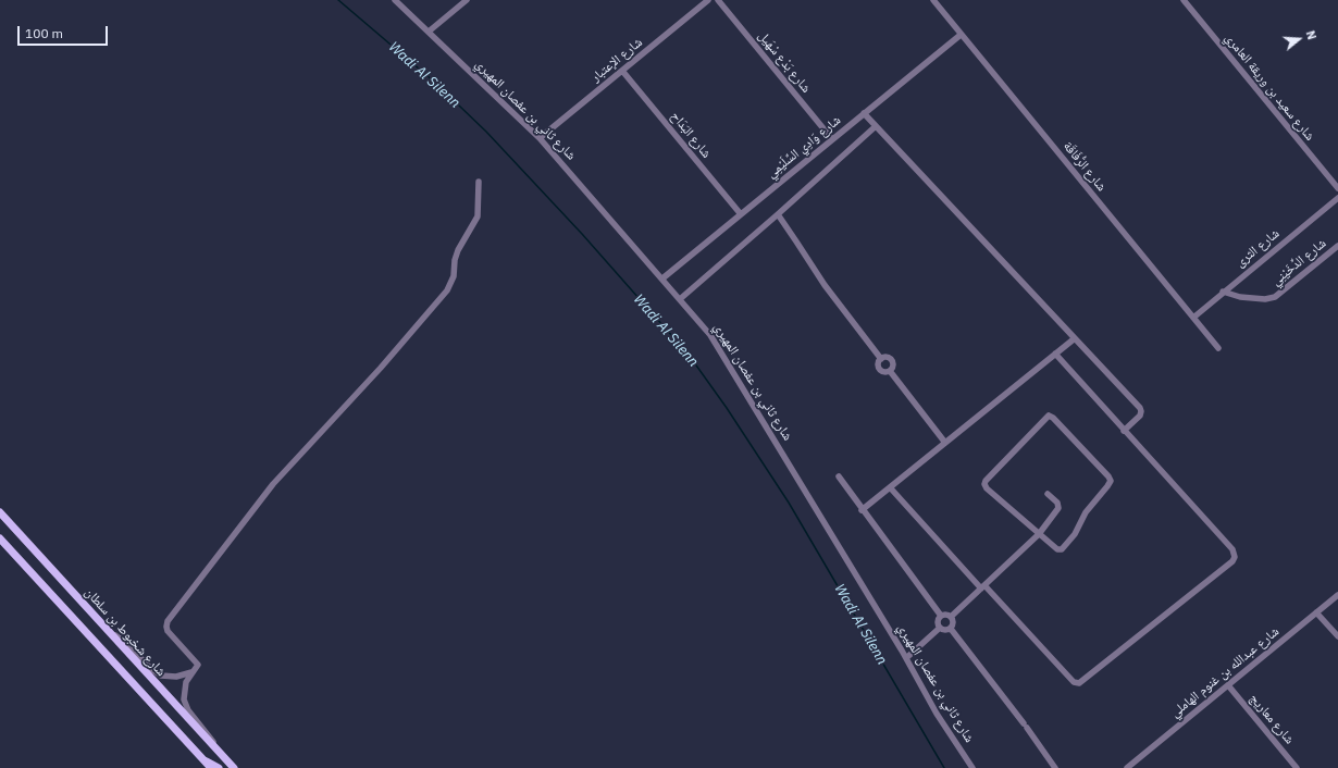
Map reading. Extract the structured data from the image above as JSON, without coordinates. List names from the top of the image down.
{
  "streets": {
    "main road": ["شارع شخبوط بن سلطان"],
    "street": [
      "شارع الإعتبار",
      "شارع بَدْع سْهَيل",
      "شارع سعيد بن وريقة العامري",
      "شارع ثاني بن عفصان المهيري",
      "شارع البَدَاح",
      "شارع وَادِي السِّلَيْمِي",
      "شارع الرُّفَاقَة",
      "شارع الثرى",
      "شارع الدِّخَيْنِي",
      "شارع عبدالله بن غنوم الهاملي",
      "شارع معاريج"
    ]
  },
  "crossings": [
    ["شارع الإعتبار", "شارع ثاني بن عفصان المهيري"],
    ["شارع الإعتبار", "شارع البَدَاح"],
    ["شارع بَدْع سْهَيل", "شارع وَادِي السِّلَيْمِي"],
    ["شارع ثاني بن عفصان المهيري", "شارع وَادِي السِّلَيْمِي"],
    ["شارع البَدَاح", "شارع وَادِي السِّلَيْمِي"],
    ["شارع وَادِي السِّلَيْمِي", "شارع الرُّفَاقَة"],
    ["شارع الرُّفَاقَة", "شارع الثرى"],
    ["شارع الثرى", "شارع الدِّخَيْنِي"],
    ["شارع عبدالله بن غنوم الهاملي", "شارع معاريج"]
  ],
  "water": ["Wadi Al Silenn"],
  "scale_bar": "100 m",
  "north": "right"
}
